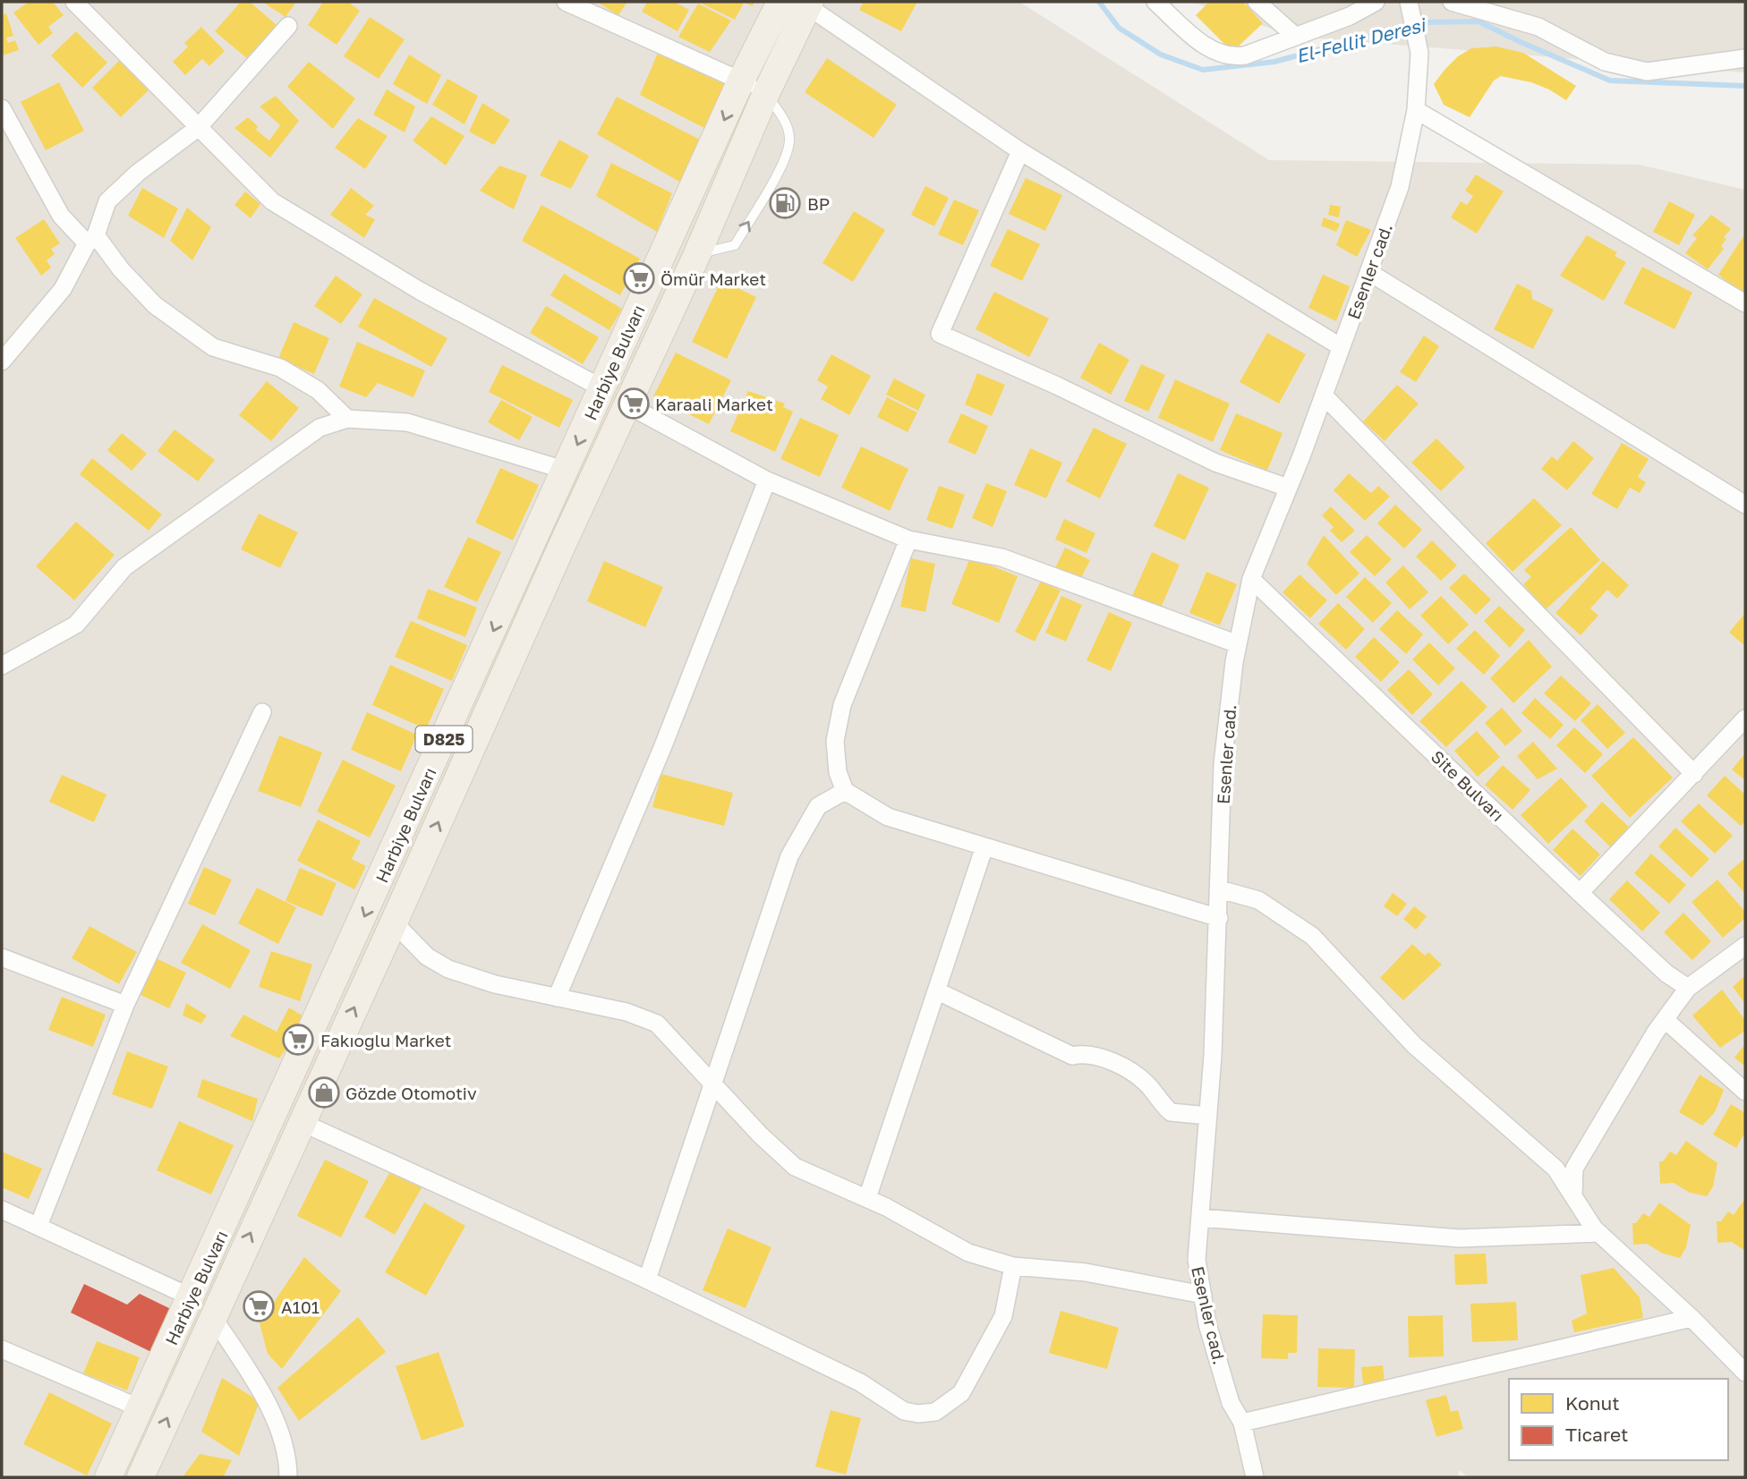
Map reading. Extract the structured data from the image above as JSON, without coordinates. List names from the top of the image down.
{
  "streets": {
    "main road": ["Harbiye Bulvarı", "D825"],
    "street": ["Esenler cad.", "Site Bulvarı"]
  },
  "crossings": [
    ["Esenler cad.", "Site Bulvarı"]
  ],
  "water": ["El-Fellit Deresi"],
  "places": {
    "fuel station": ["BP"],
    "supermarket": [
      "Ömür Market",
      "Karaali Market",
      "Fakıoğlu Market",
      "A101"
    ],
    "shop": ["Gözde Otomotiv"]
  },
  "legend": ["Konut", "Ticaret"]
}
